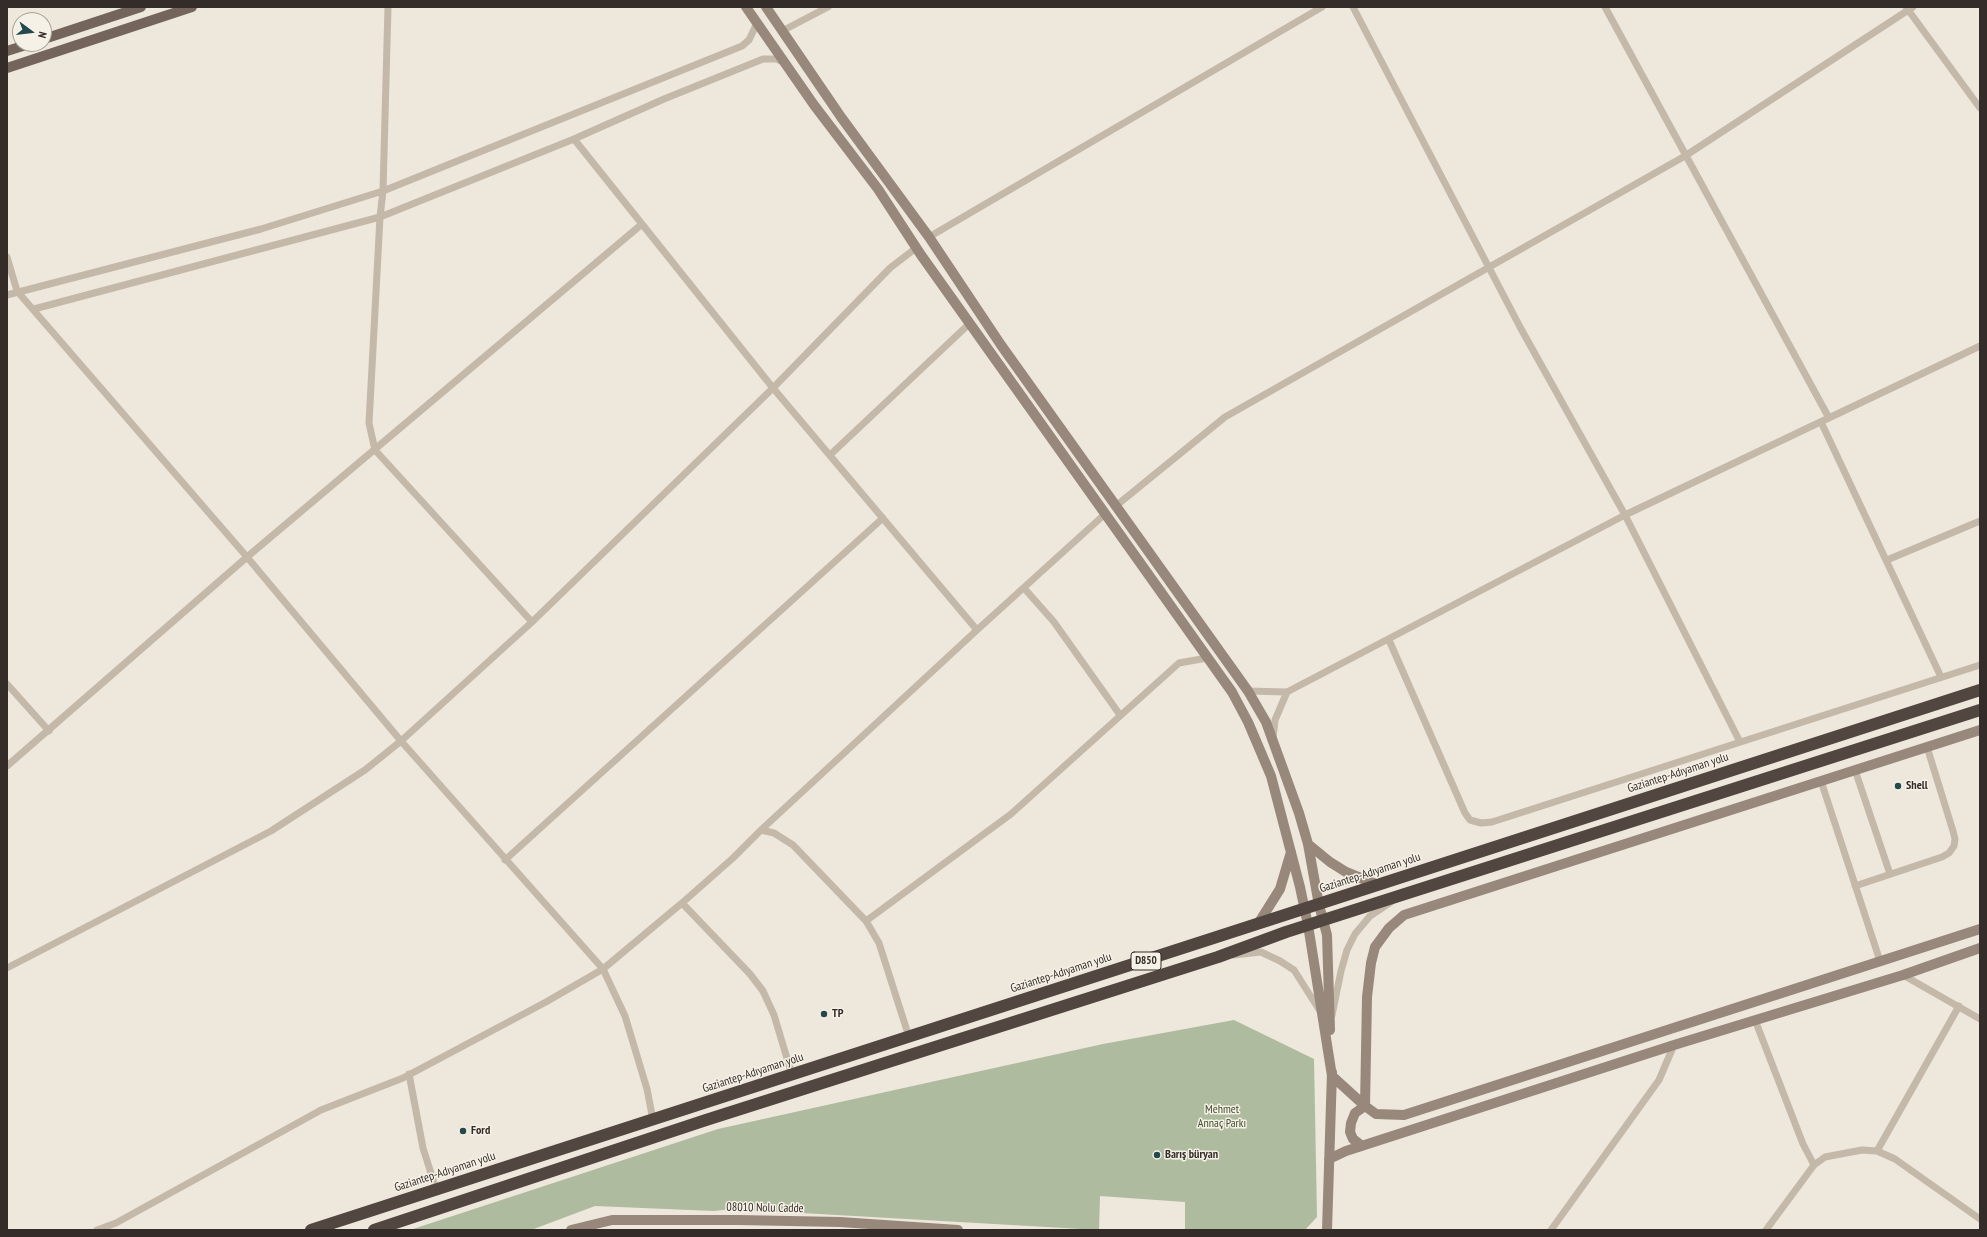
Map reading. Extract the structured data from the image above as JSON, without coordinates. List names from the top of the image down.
{
  "streets": {
    "highway": ["Gaziantep-Adıyaman yolu", "D850"],
    "street": ["08010 Nolu Cadde"]
  },
  "parks": ["Mehmet Annaç Parkı"],
  "places": [
    "Shell",
    "TP",
    "Ford",
    "Barış büryan"
  ],
  "north": "right"
}
